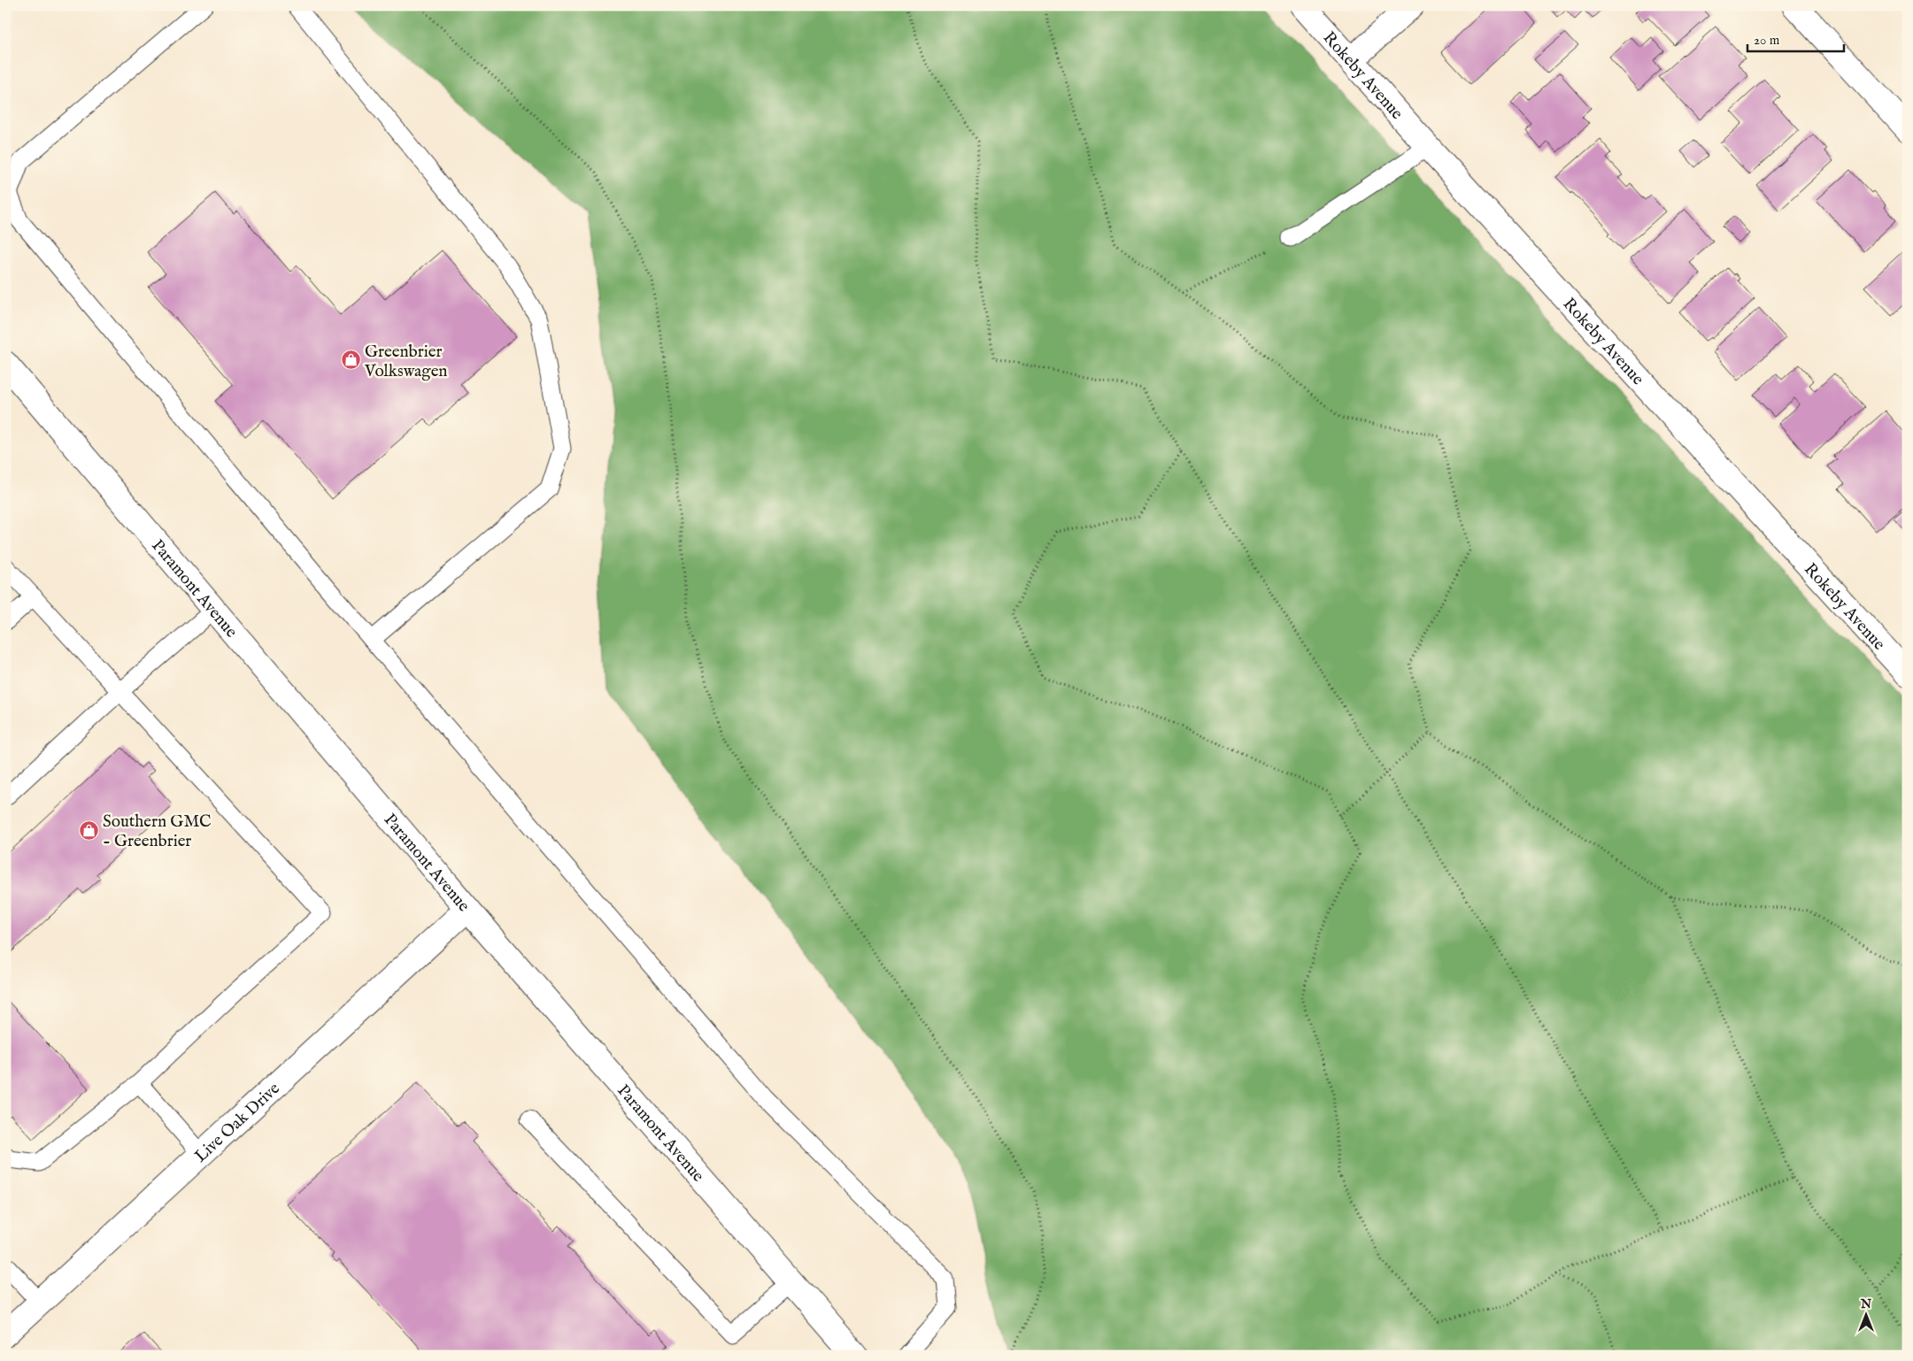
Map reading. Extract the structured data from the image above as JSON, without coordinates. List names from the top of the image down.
{
  "streets": {
    "street": ["Rokeby Avenue", "Paramont Avenue", "Live Oak Drive"]
  },
  "crossings": [
    ["Paramont Avenue", "Live Oak Drive"]
  ],
  "places": {
    "shop": ["Greenbrier Volkswagen", "Southern GMC - Greenbrier"]
  },
  "scale_bar": "20 m",
  "north": "top"
}
